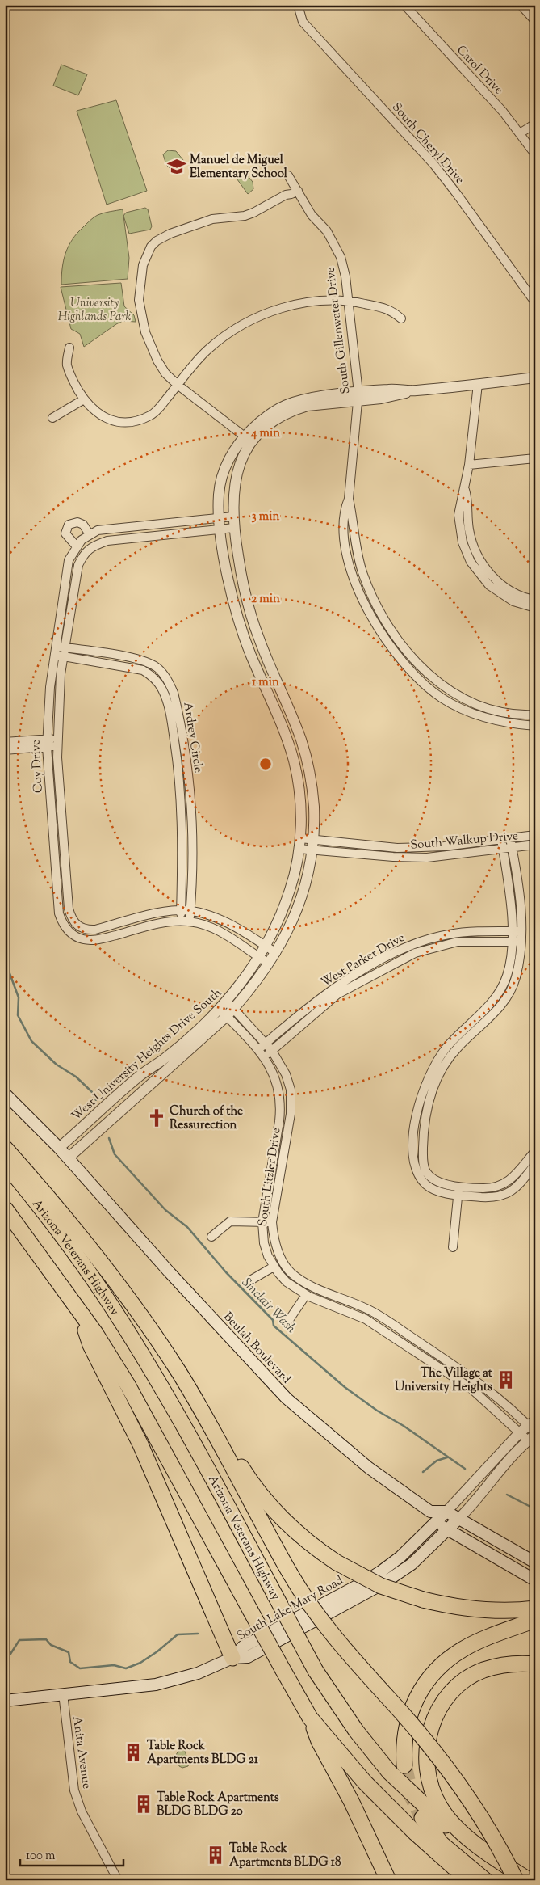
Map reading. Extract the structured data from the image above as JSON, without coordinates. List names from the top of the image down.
{
  "streets": {
    "highway": ["Arizona Veterans Highway"],
    "main road": ["Beulah Boulevard", "South Lake Mary Road"],
    "street": [
      "Carol Drive",
      "South Cheryl Drive",
      "South Gillenwater Drive",
      "Ardrey Circle",
      "Coy Drive",
      "South Walkup Drive",
      "West Parker Drive",
      "West University Heights Drive South",
      "South Litzler Drive",
      "Anita Avenue"
    ]
  },
  "crossings": [
    ["South Gillenwater Drive", "West University Heights Drive South"],
    ["Ardrey Circle", "Coy Drive"],
    ["Coy Drive", "West University Heights Drive South"],
    ["South Walkup Drive", "West University Heights Drive South"],
    ["West Parker Drive", "South Litzler Drive"],
    ["West University Heights Drive South", "South Litzler Drive"],
    ["West University Heights Drive South", "Beulah Boulevard"],
    ["South Lake Mary Road", "Anita Avenue"]
  ],
  "water": ["Sinclair Wash"],
  "parks": ["University Highlands Park"],
  "places": {
    "school or university": ["Manuel de Miguel Elementary School"],
    "church": ["Church of the Ressurection"],
    "building": [
      "The Village at University Heights",
      "Table Rock Apartments BLDG 21",
      "Table Rock Apartments BLDG BLDG 20",
      "Table Rock Apartments BLDG 18"
    ]
  },
  "scale_bar": "100 m",
  "rings": [
    "4 min",
    "3 min",
    "2 min",
    "1 min"
  ]
}
